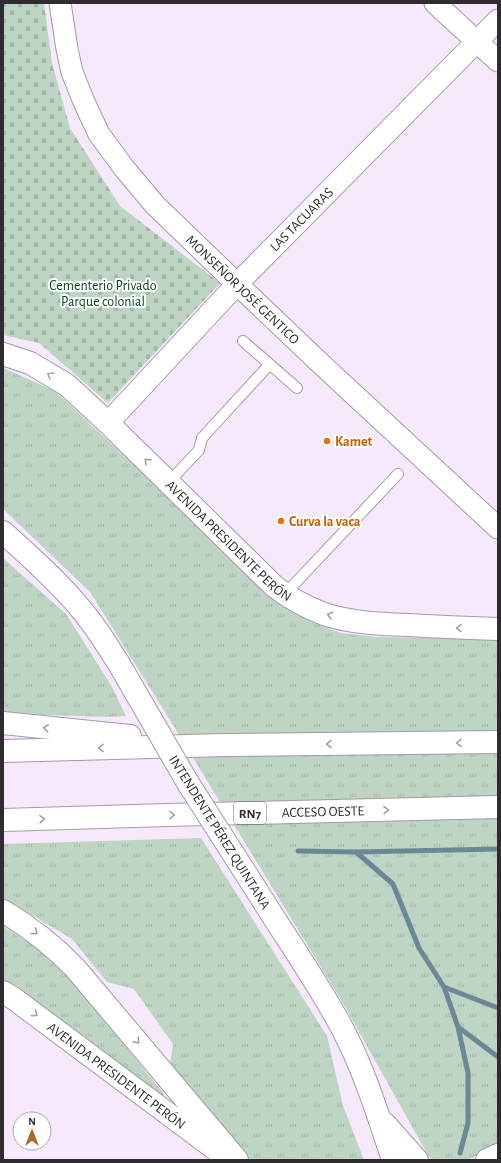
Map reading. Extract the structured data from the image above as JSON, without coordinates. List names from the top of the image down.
{
  "streets": {
    "main road": [
      "AVENIDA PRESIDENTE PERÓN",
      "ACCESO OESTE",
      "RN7",
      "INTENDENTE PÉREZ QUINTANA"
    ],
    "street": ["LAS TACUARAS", "MONSEÑOR JOSÉ GENTICO"]
  },
  "crossings": [
    ["LAS TACUARAS", "MONSEÑOR JOSÉ GENTICO"],
    ["LAS TACUARAS", "AVENIDA PRESIDENTE PERÓN"]
  ],
  "parks": ["Cementerio Privado Parque colonial"],
  "places": ["Kamet", "Curva la vaca"],
  "north": "top"
}
